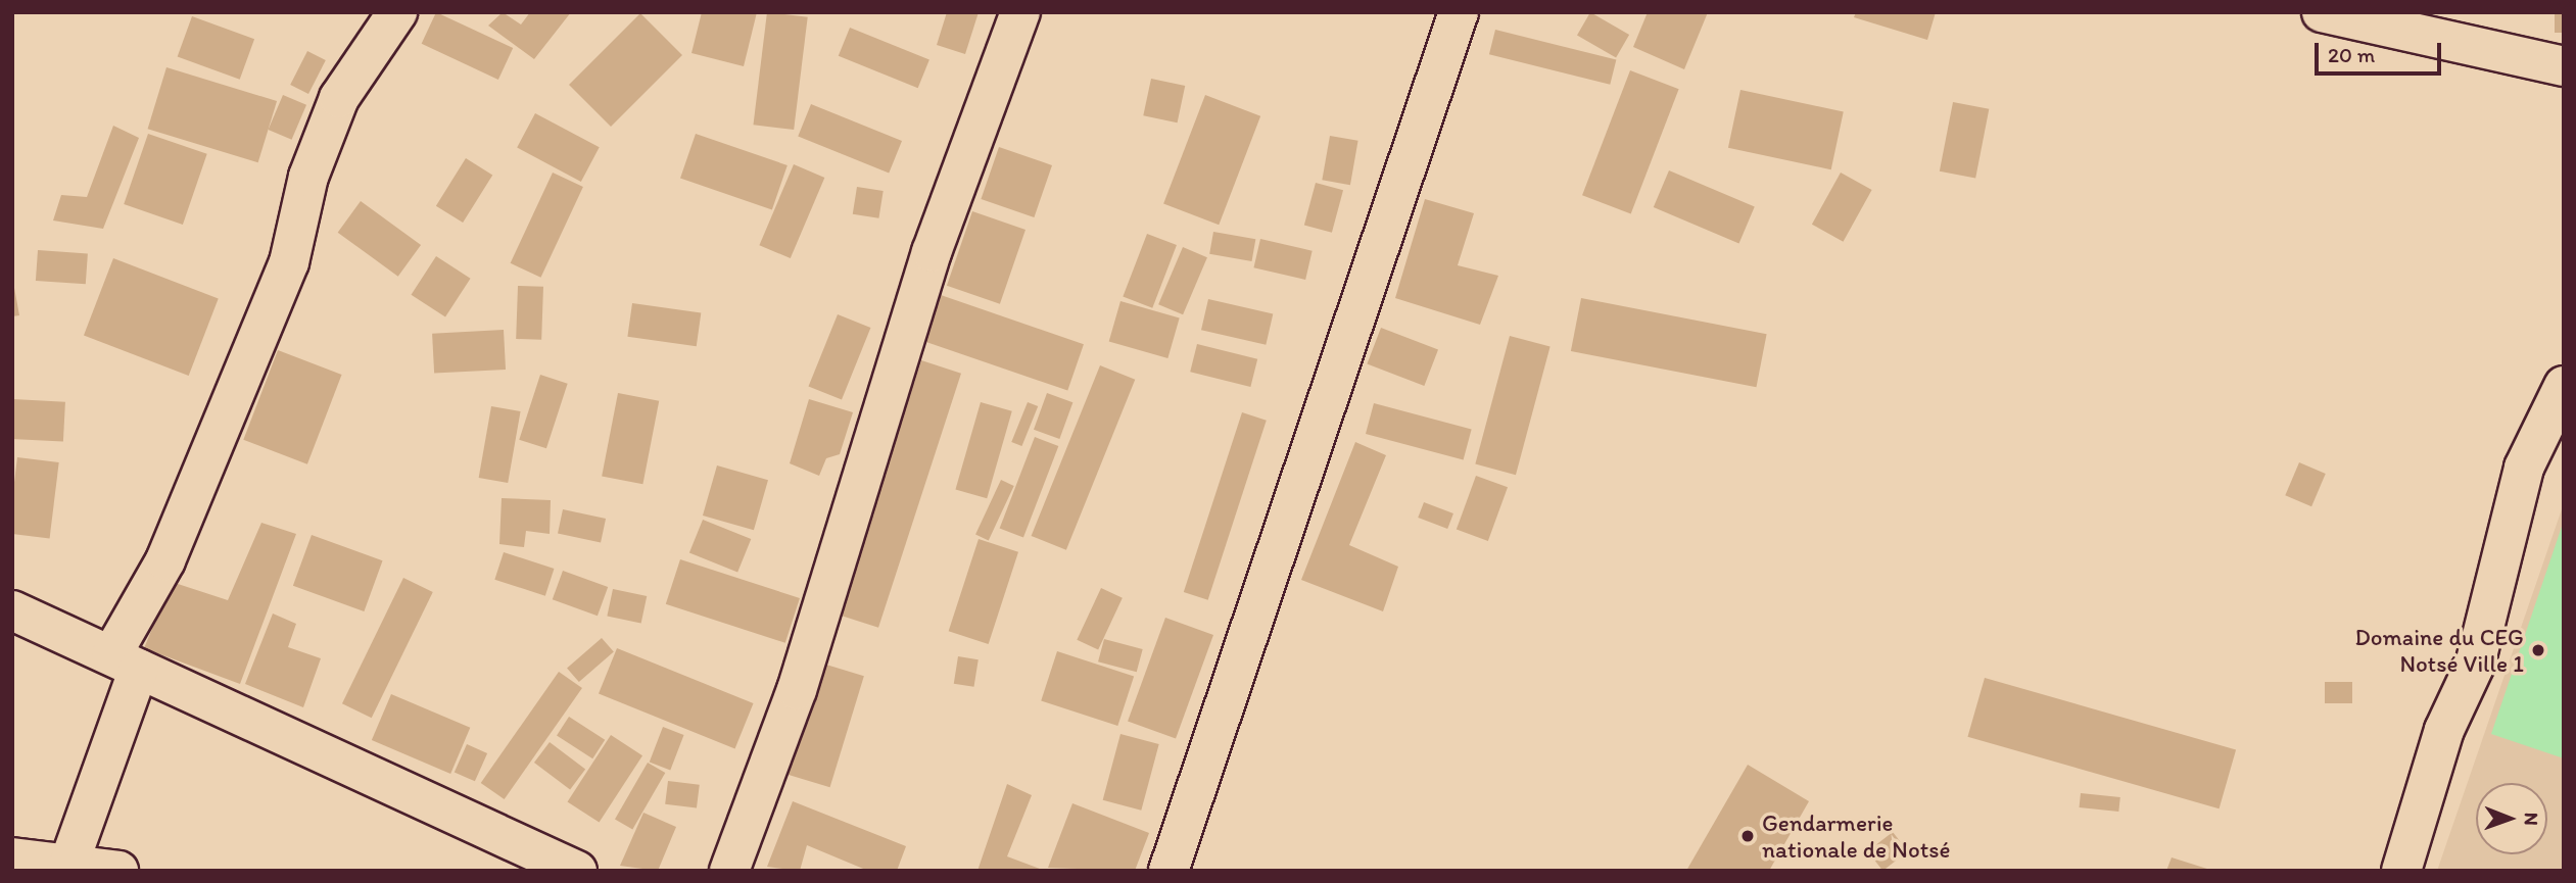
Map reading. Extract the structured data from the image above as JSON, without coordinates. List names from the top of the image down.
{
  "places": ["Domaine du CEG Notsé Ville 1", "Gendarmerie nationale de Notsé"],
  "scale_bar": "20 m",
  "north": "right"
}
